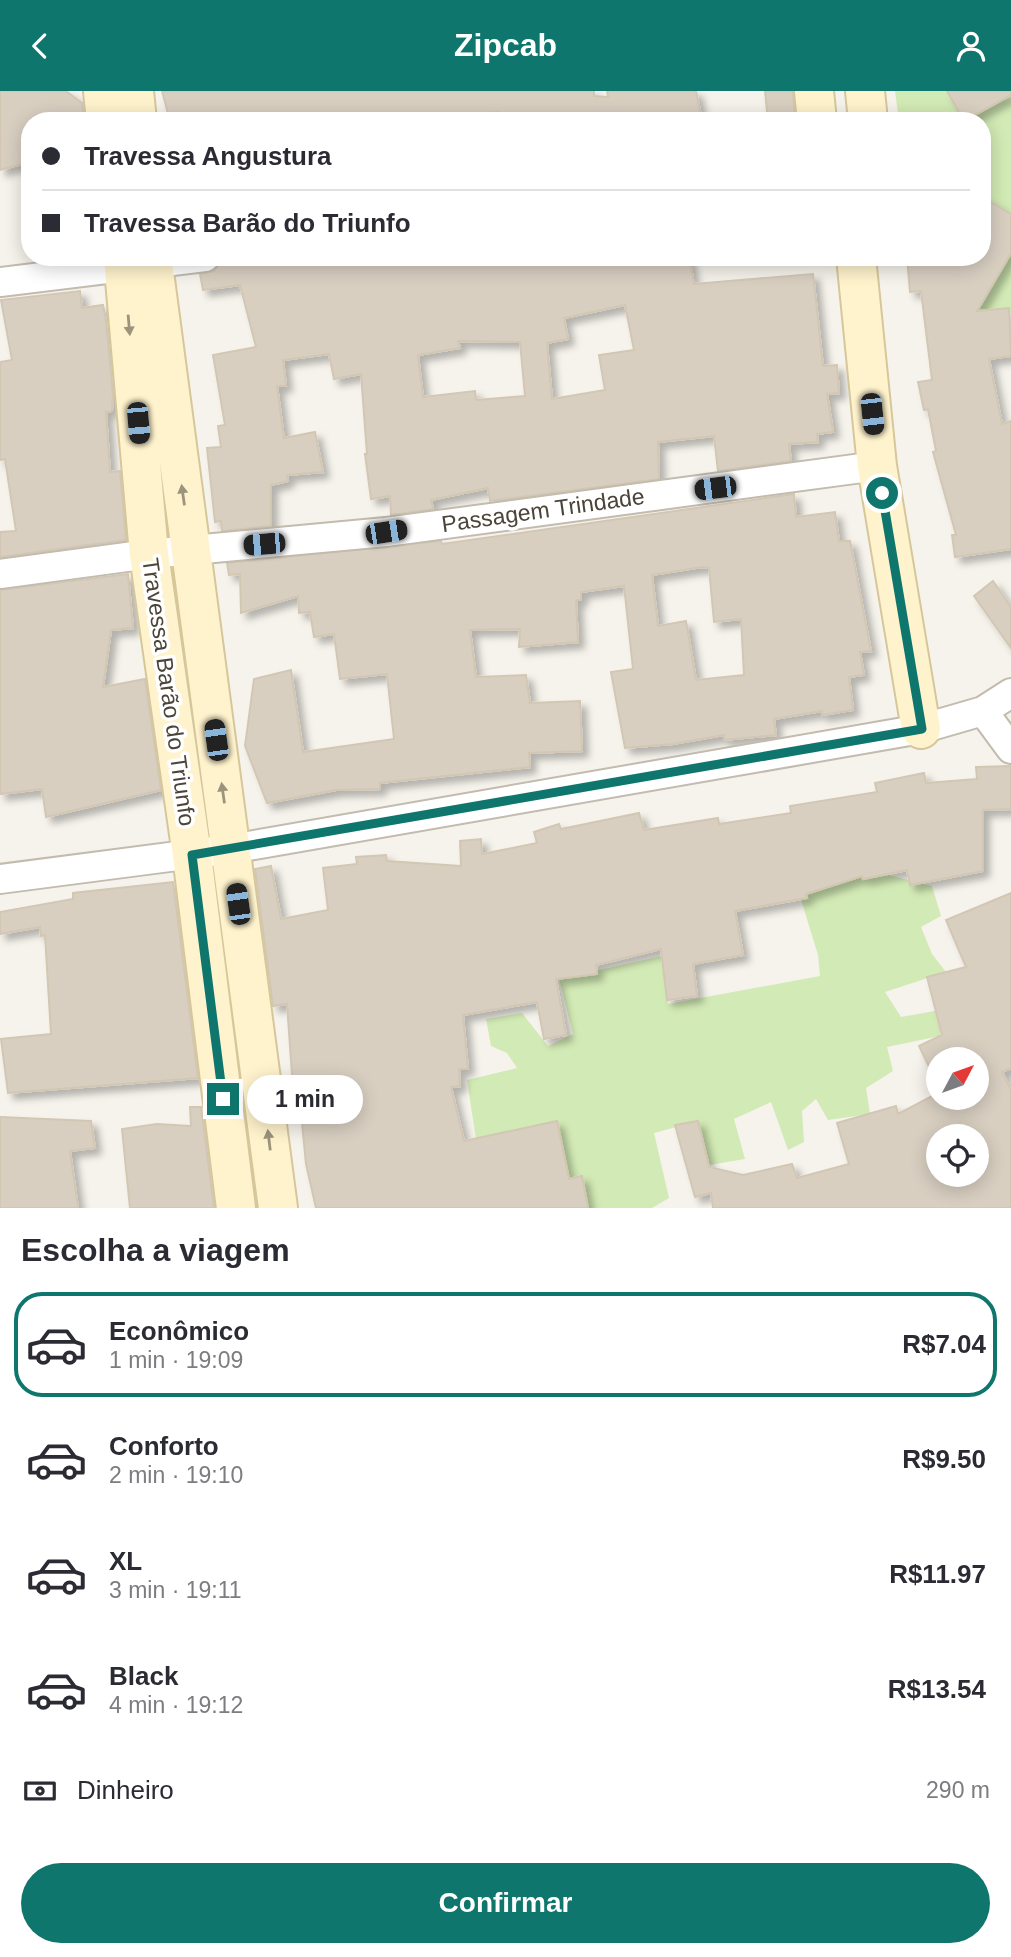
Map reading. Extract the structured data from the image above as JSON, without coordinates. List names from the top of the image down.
{
  "streets": {
    "street": ["Passagem Trindade", "Travessa Barão do Triunfo"]
  },
  "crossings": [
    ["Passagem Trindade", "Travessa Barão do Triunfo"]
  ],
  "north": "top right",
  "page": {
    "header": "Zipcab",
    "banner": ["Travessa Angustura", "Travessa Barão do Triunfo"],
    "bubble": "1 min",
    "heading": "Escolha a viagem",
    "list": [
      {
        "name": "Econômico",
        "note": "1 min · 19:09",
        "value": "R$7.04"
      },
      {
        "name": "Conforto",
        "note": "2 min · 19:10",
        "value": "R$9.50"
      },
      {
        "name": "XL",
        "note": "3 min · 19:11",
        "value": "R$11.97"
      },
      {
        "name": "Black",
        "note": "4 min · 19:12",
        "value": "R$13.54"
      }
    ],
    "pay": ["Dinheiro", "290 m"],
    "buttons": "Confirmar"
  }
}
